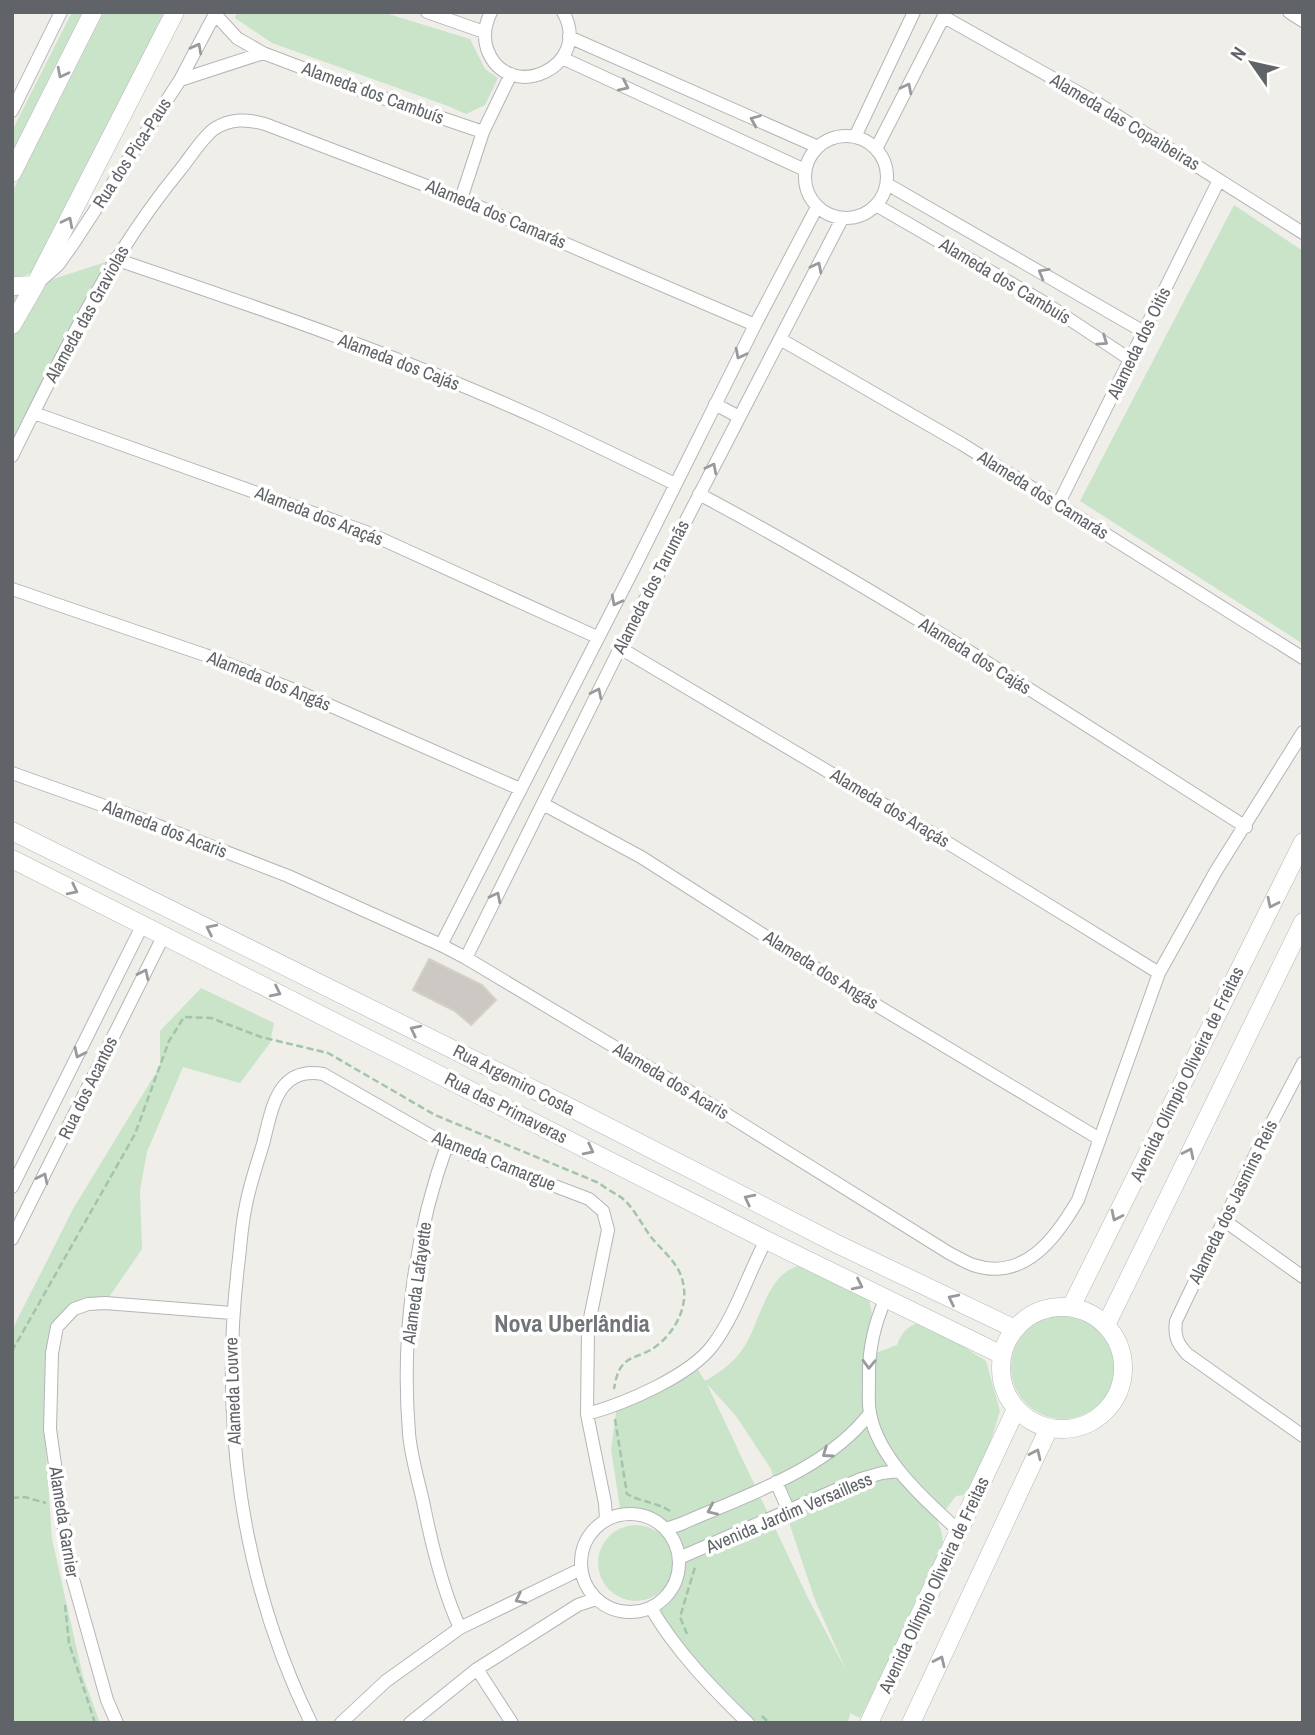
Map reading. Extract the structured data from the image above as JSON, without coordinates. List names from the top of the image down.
{
  "streets": {
    "street": [
      "Alameda dos Cambuís",
      "Alameda das Copaibeiras",
      "Rua dos Pica-Paus",
      "Alameda dos Camarás",
      "Alameda das Graviolas",
      "Alameda dos Oitis",
      "Alameda dos Cajás",
      "Alameda dos Araçás",
      "Alameda dos Tarumãs",
      "Alameda dos Angás",
      "Alameda dos Acaris",
      "Avenida Olímpio Oliveira de Freitas",
      "Rua Argemiro Costa",
      "Rua dos Acantos",
      "Rua das Primaveras",
      "Alameda Camargue",
      "Alameda dos Jasmins Reis",
      "Alameda Lafayette",
      "Alameda Louvre",
      "Avenida Jardim Versailless",
      "Alameda Garnier"
    ]
  },
  "crossings": [
    ["Alameda dos Cambuís", "Rua dos Pica-Paus"],
    ["Alameda dos Cambuís", "Alameda dos Oitis"],
    ["Alameda dos Cambuís", "Alameda dos Tarumãs"],
    ["Alameda das Copaibeiras", "Alameda dos Oitis"],
    ["Alameda dos Camarás", "Alameda das Graviolas"],
    ["Alameda dos Camarás", "Alameda dos Oitis"],
    ["Alameda dos Camarás", "Alameda dos Tarumãs"],
    ["Alameda das Graviolas", "Alameda dos Cajás"],
    ["Alameda das Graviolas", "Alameda dos Araçás"],
    ["Alameda dos Cajás", "Alameda dos Tarumãs"],
    ["Alameda dos Araçás", "Alameda dos Tarumãs"],
    ["Alameda dos Araçás", "Alameda dos Acaris"],
    ["Alameda dos Tarumãs", "Alameda dos Angás"],
    ["Alameda dos Tarumãs", "Alameda dos Acaris"],
    ["Alameda dos Angás", "Alameda dos Acaris"],
    ["Avenida Olímpio Oliveira de Freitas", "Rua Argemiro Costa"],
    ["Avenida Olímpio Oliveira de Freitas", "Rua das Primaveras"],
    ["Rua Argemiro Costa", "Rua das Primaveras"],
    ["Rua dos Acantos", "Rua das Primaveras"],
    ["Alameda Camargue", "Alameda Lafayette"],
    ["Alameda Camargue", "Alameda Louvre"],
    ["Alameda Louvre", "Alameda Garnier"]
  ],
  "one_way": ["Rua Argemiro Costa", "Rua das Primaveras"],
  "districts": ["Nova Uberlândia"],
  "north": "top left"
}
